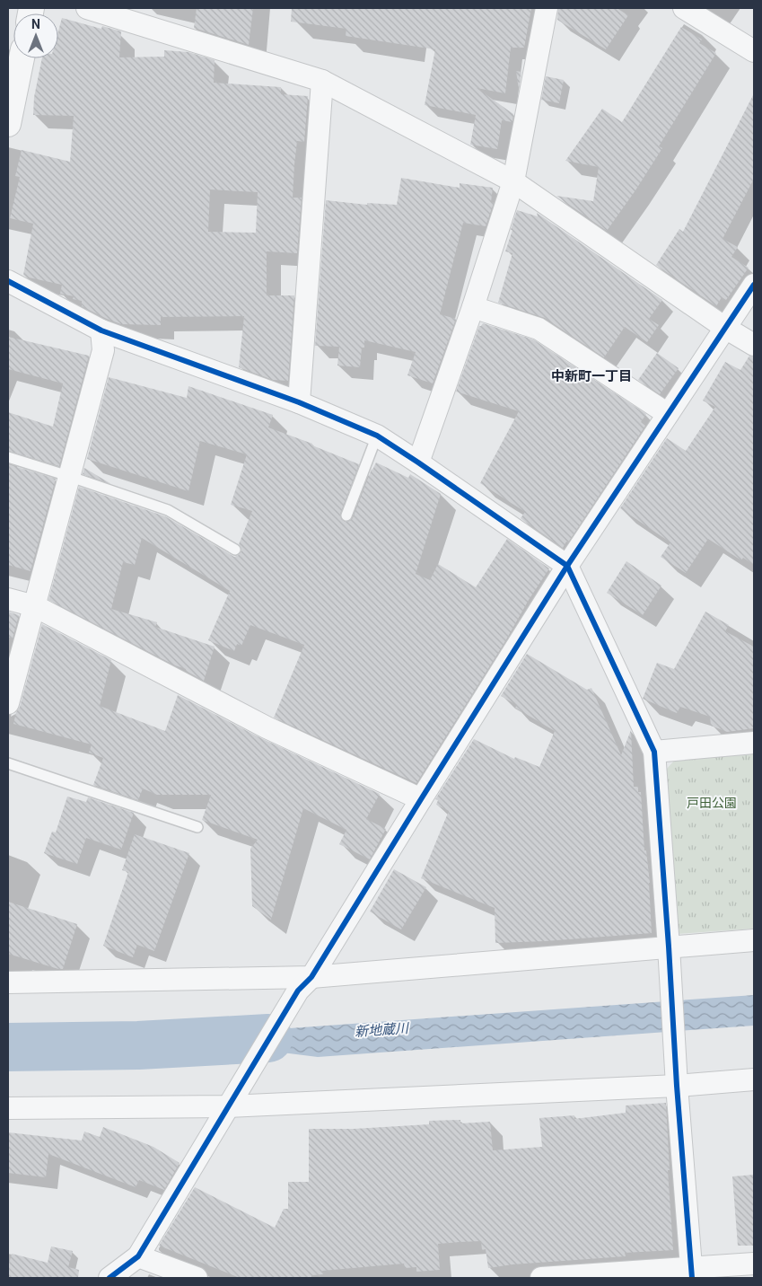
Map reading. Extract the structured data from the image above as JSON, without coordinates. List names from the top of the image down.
{
  "districts": ["中新町一丁目"],
  "water": ["新地蔵川"],
  "parks": ["戸田公園"],
  "north": "top"
}
